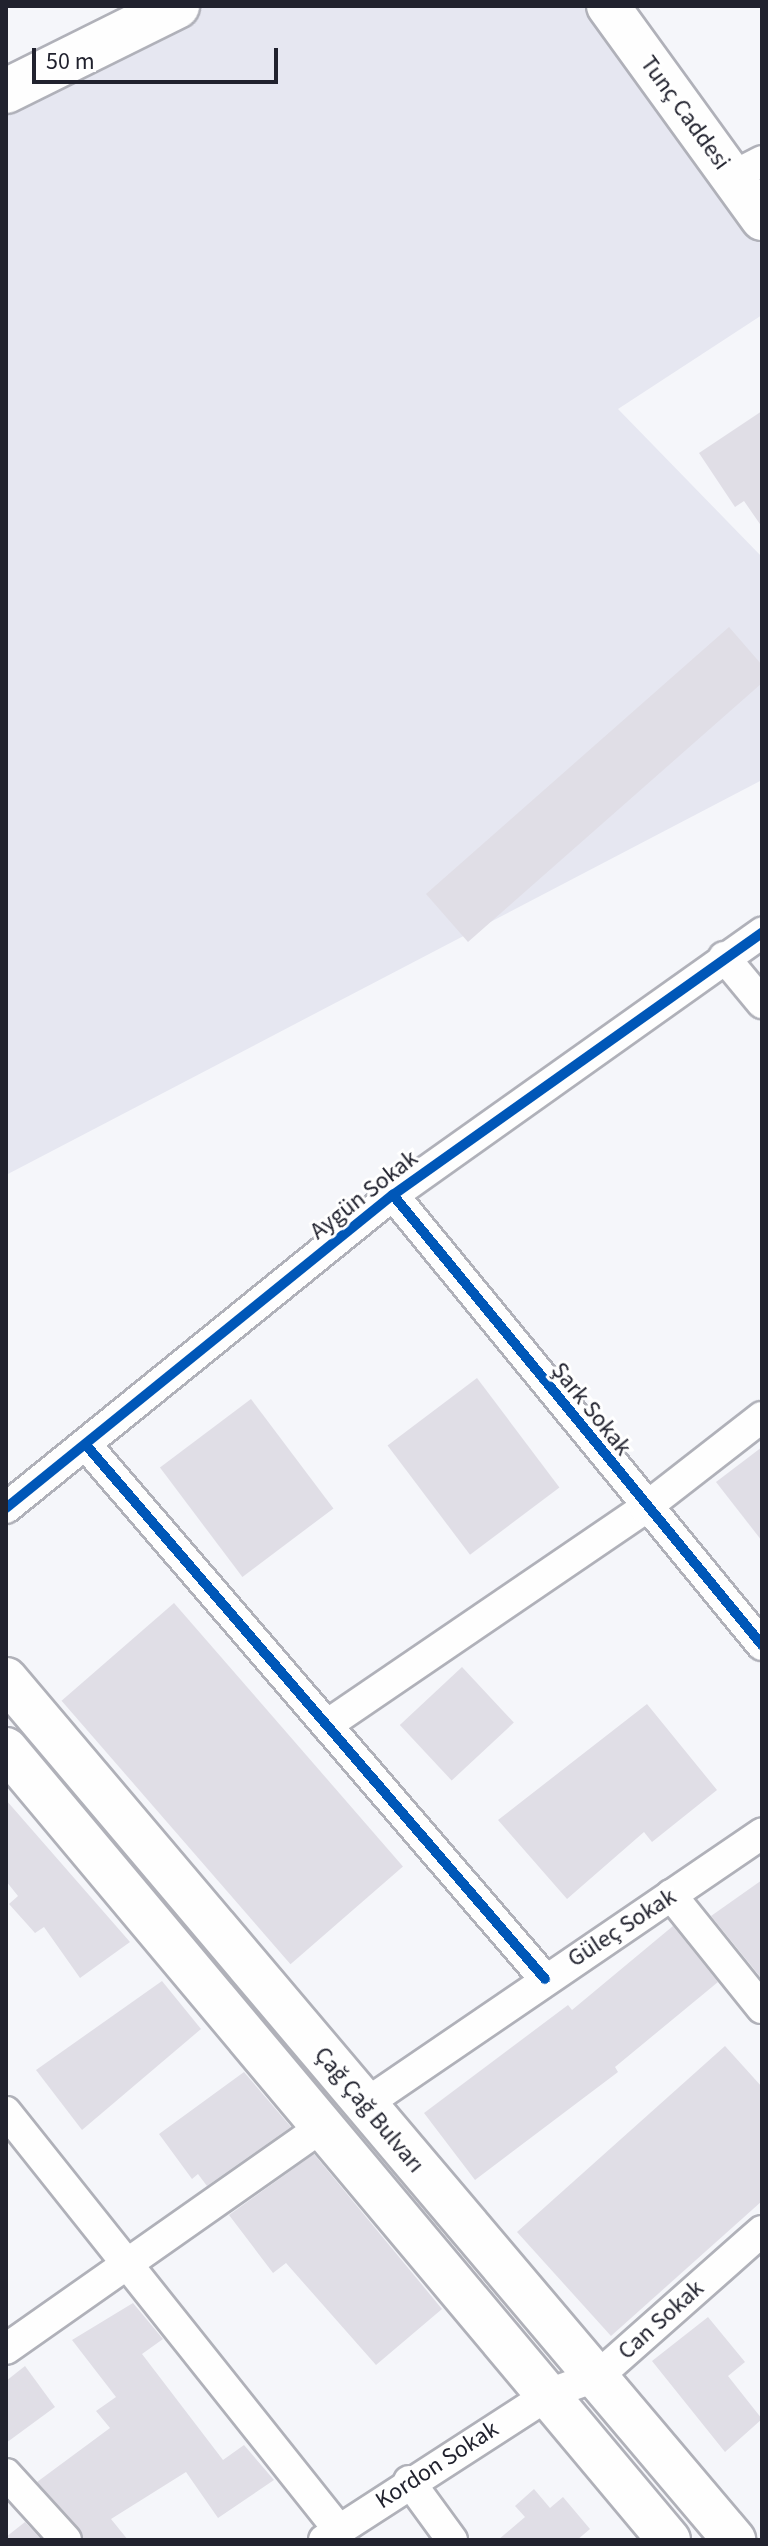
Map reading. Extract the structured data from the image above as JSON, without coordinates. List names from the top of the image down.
{
  "streets": {
    "main road": ["Tunç Caddesi", "Çağ Çağ Bulvarı"],
    "street": [
      "Aygün Sokak",
      "Şark Sokak",
      "Güleç Sokak",
      "Can Sokak",
      "Kordon Sokak"
    ]
  },
  "crossings": [
    ["Aygün Sokak", "Şark Sokak"],
    ["Güleç Sokak", "Çağ Çağ Bulvarı"],
    ["Çağ Çağ Bulvarı", "Can Sokak"],
    ["Çağ Çağ Bulvarı", "Kordon Sokak"],
    ["Can Sokak", "Kordon Sokak"]
  ],
  "scale_bar": "50 m"
}
